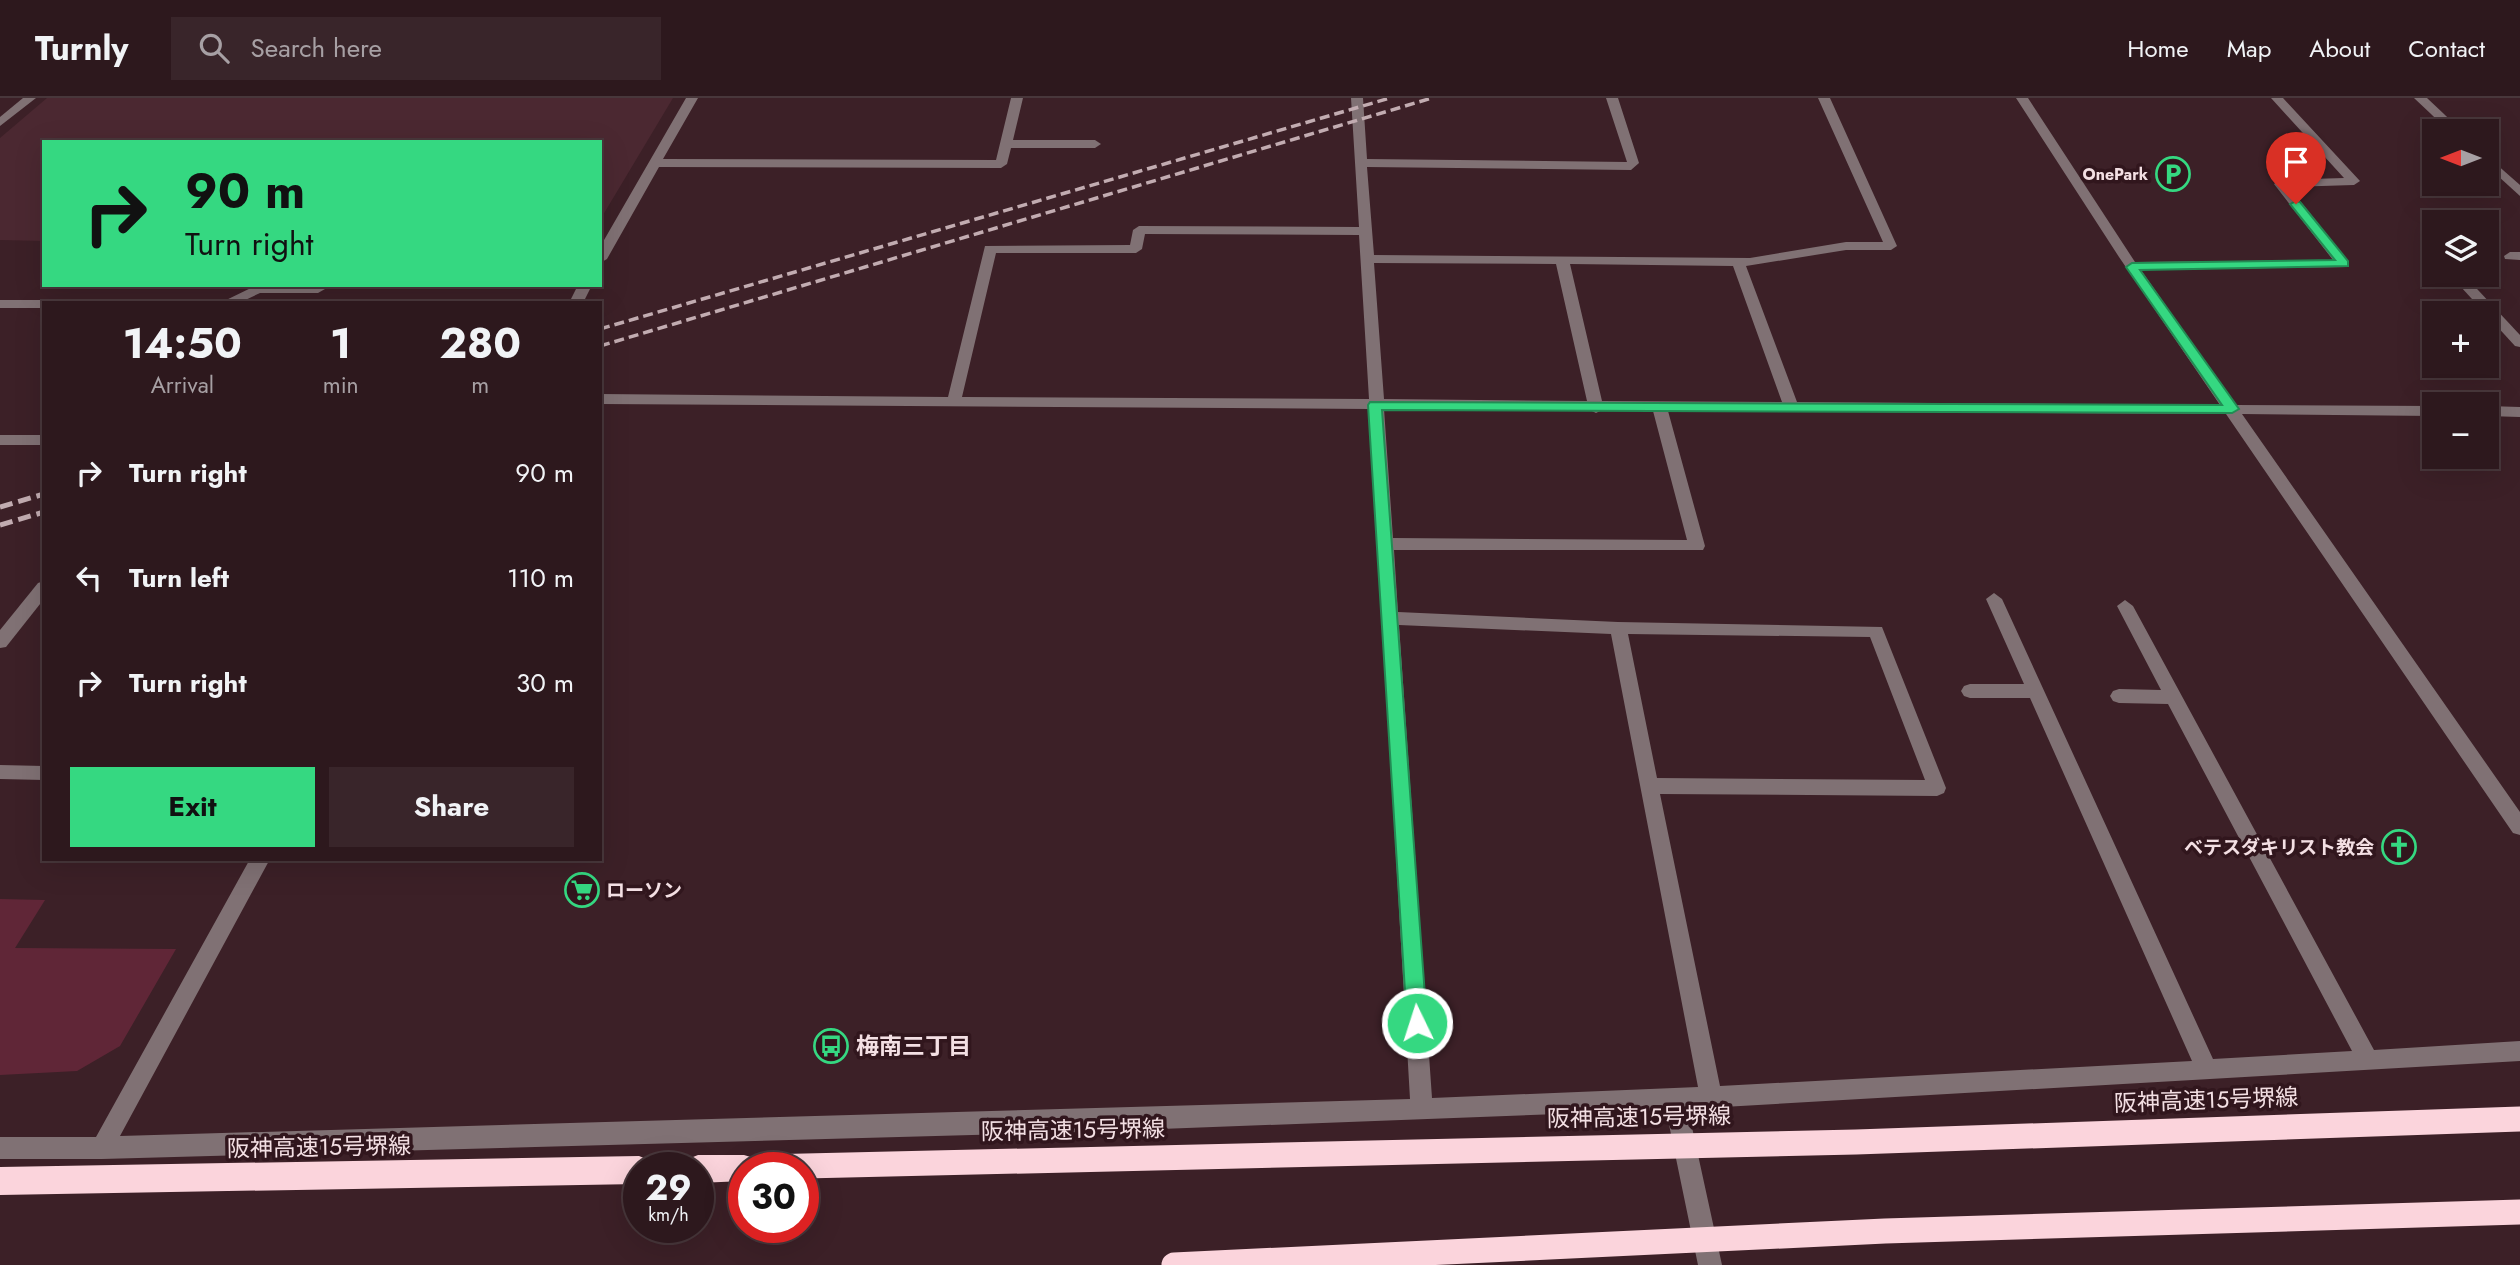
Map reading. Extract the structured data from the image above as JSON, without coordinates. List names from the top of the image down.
{
  "streets": {
    "highway": ["阪神高速15号堺線"]
  },
  "places": {
    "parking": ["OnePark"],
    "church": ["ベテスダキリスト教会"],
    "supermarket": ["ローソン"],
    "bus stop": ["梅南三丁目"]
  },
  "north": "left",
  "page": {
    "header": "Turnly",
    "search": "Search here",
    "nav": [
      "Home",
      "Map",
      "About",
      "Contact"
    ],
    "map_buttons": ["+", "−"],
    "turn": ["90 m", "Turn right"],
    "eta": [
      "14:50",
      "Arrival",
      "1",
      "min",
      "280",
      "m"
    ],
    "list": [
      {
        "name": "Turn right",
        "value": "90 m"
      },
      {
        "name": "Turn left",
        "value": "110 m"
      },
      {
        "name": "Turn right",
        "value": "30 m"
      }
    ],
    "buttons": ["Exit", "Share"],
    "speed": "29 km/h",
    "limit": "30"
  }
}
